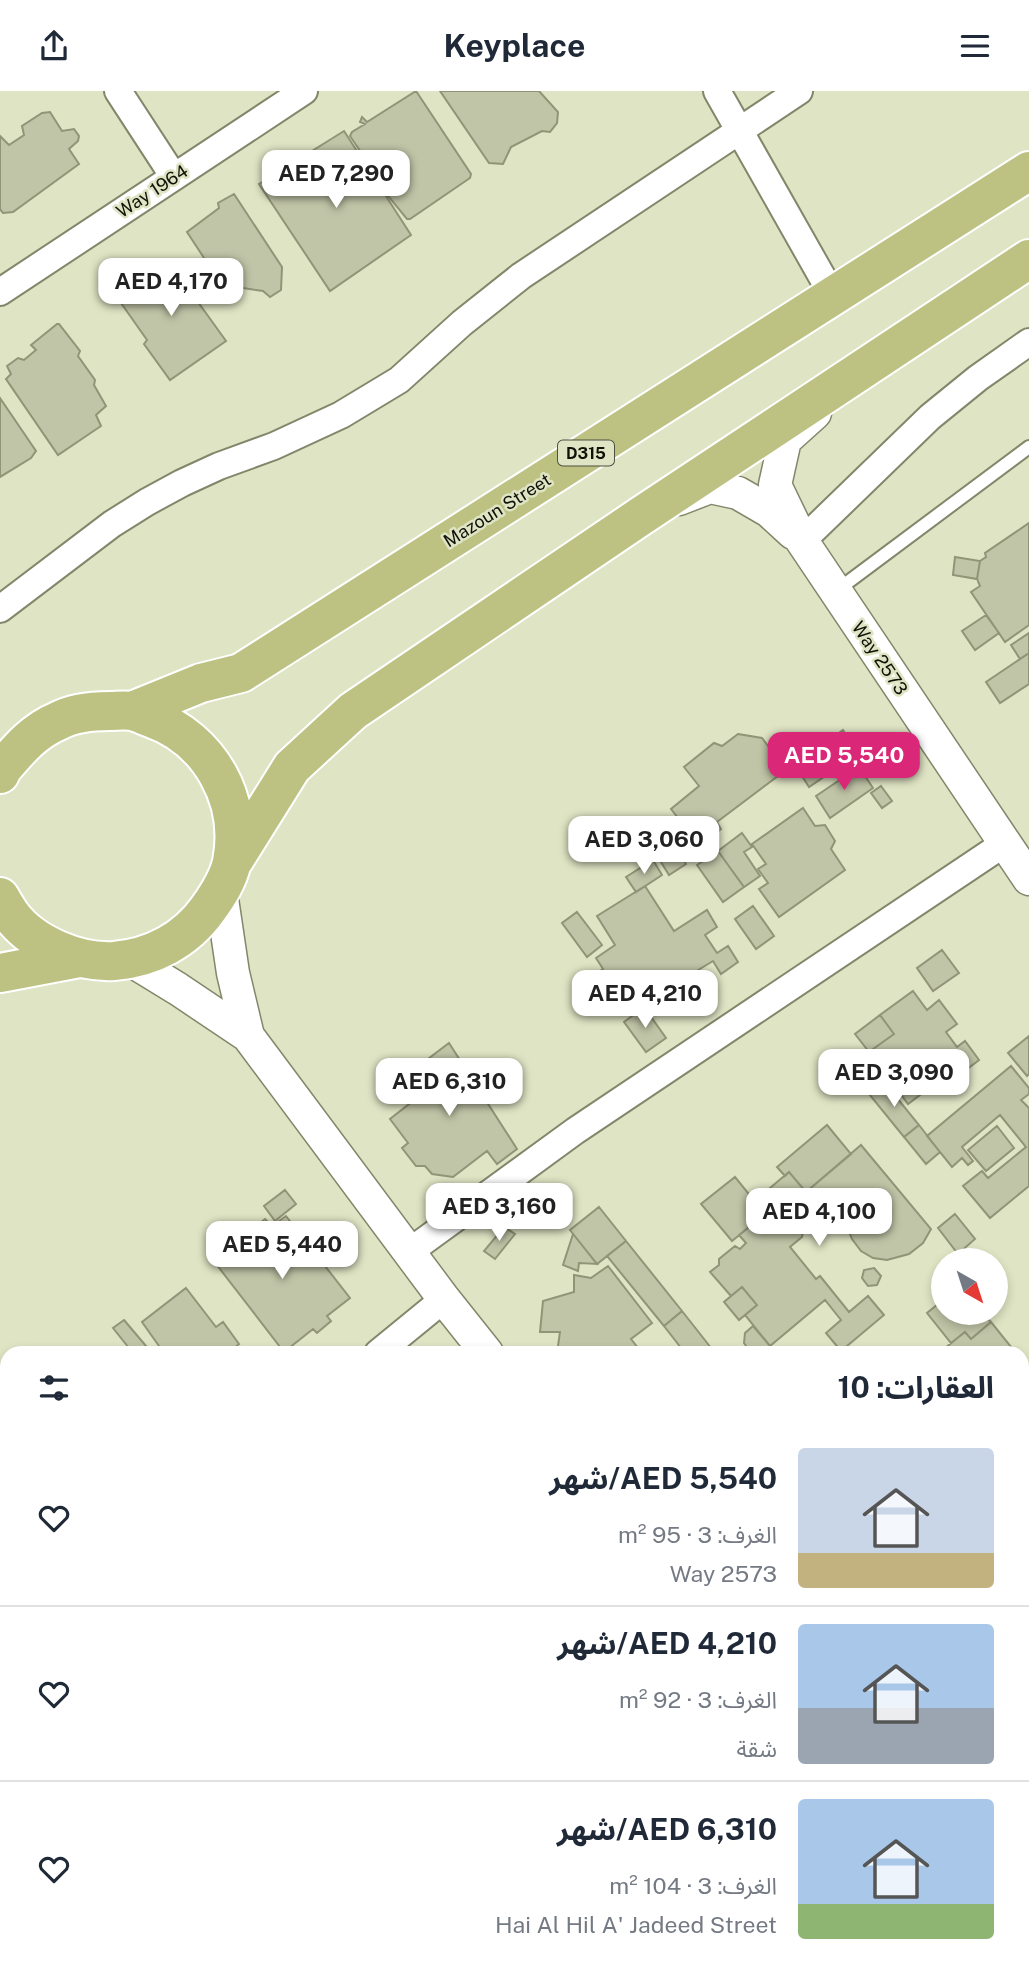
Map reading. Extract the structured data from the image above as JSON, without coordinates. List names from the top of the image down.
{
  "streets": {
    "main road": ["D315", "Mazoun Street"],
    "street": ["Way 1964", "Way 2573"]
  },
  "crossings": [
    ["D315", "Mazoun Street"]
  ],
  "north": "bottom right",
  "page": {
    "header": "Keyplace",
    "price": [
      "AED 7,290",
      "AED 4,170",
      "AED 5,540",
      "AED 3,060",
      "AED 4,210",
      "AED 3,090",
      "AED 6,310",
      "AED 3,160",
      "AED 4,100",
      "AED 5,440"
    ],
    "heading": "العقارات: 10",
    "list": [
      {
        "name": "AED 5,540/شهر",
        "note": "الغرف: 3 · 95 m² · Way 2573"
      },
      {
        "name": "AED 4,210/شهر",
        "note": "الغرف: 3 · 92 m² · شقة"
      },
      {
        "name": "AED 6,310/شهر",
        "note": "الغرف: 3 · 104 m² · Hai Al Hil A' Jadeed Street"
      }
    ]
  }
}
